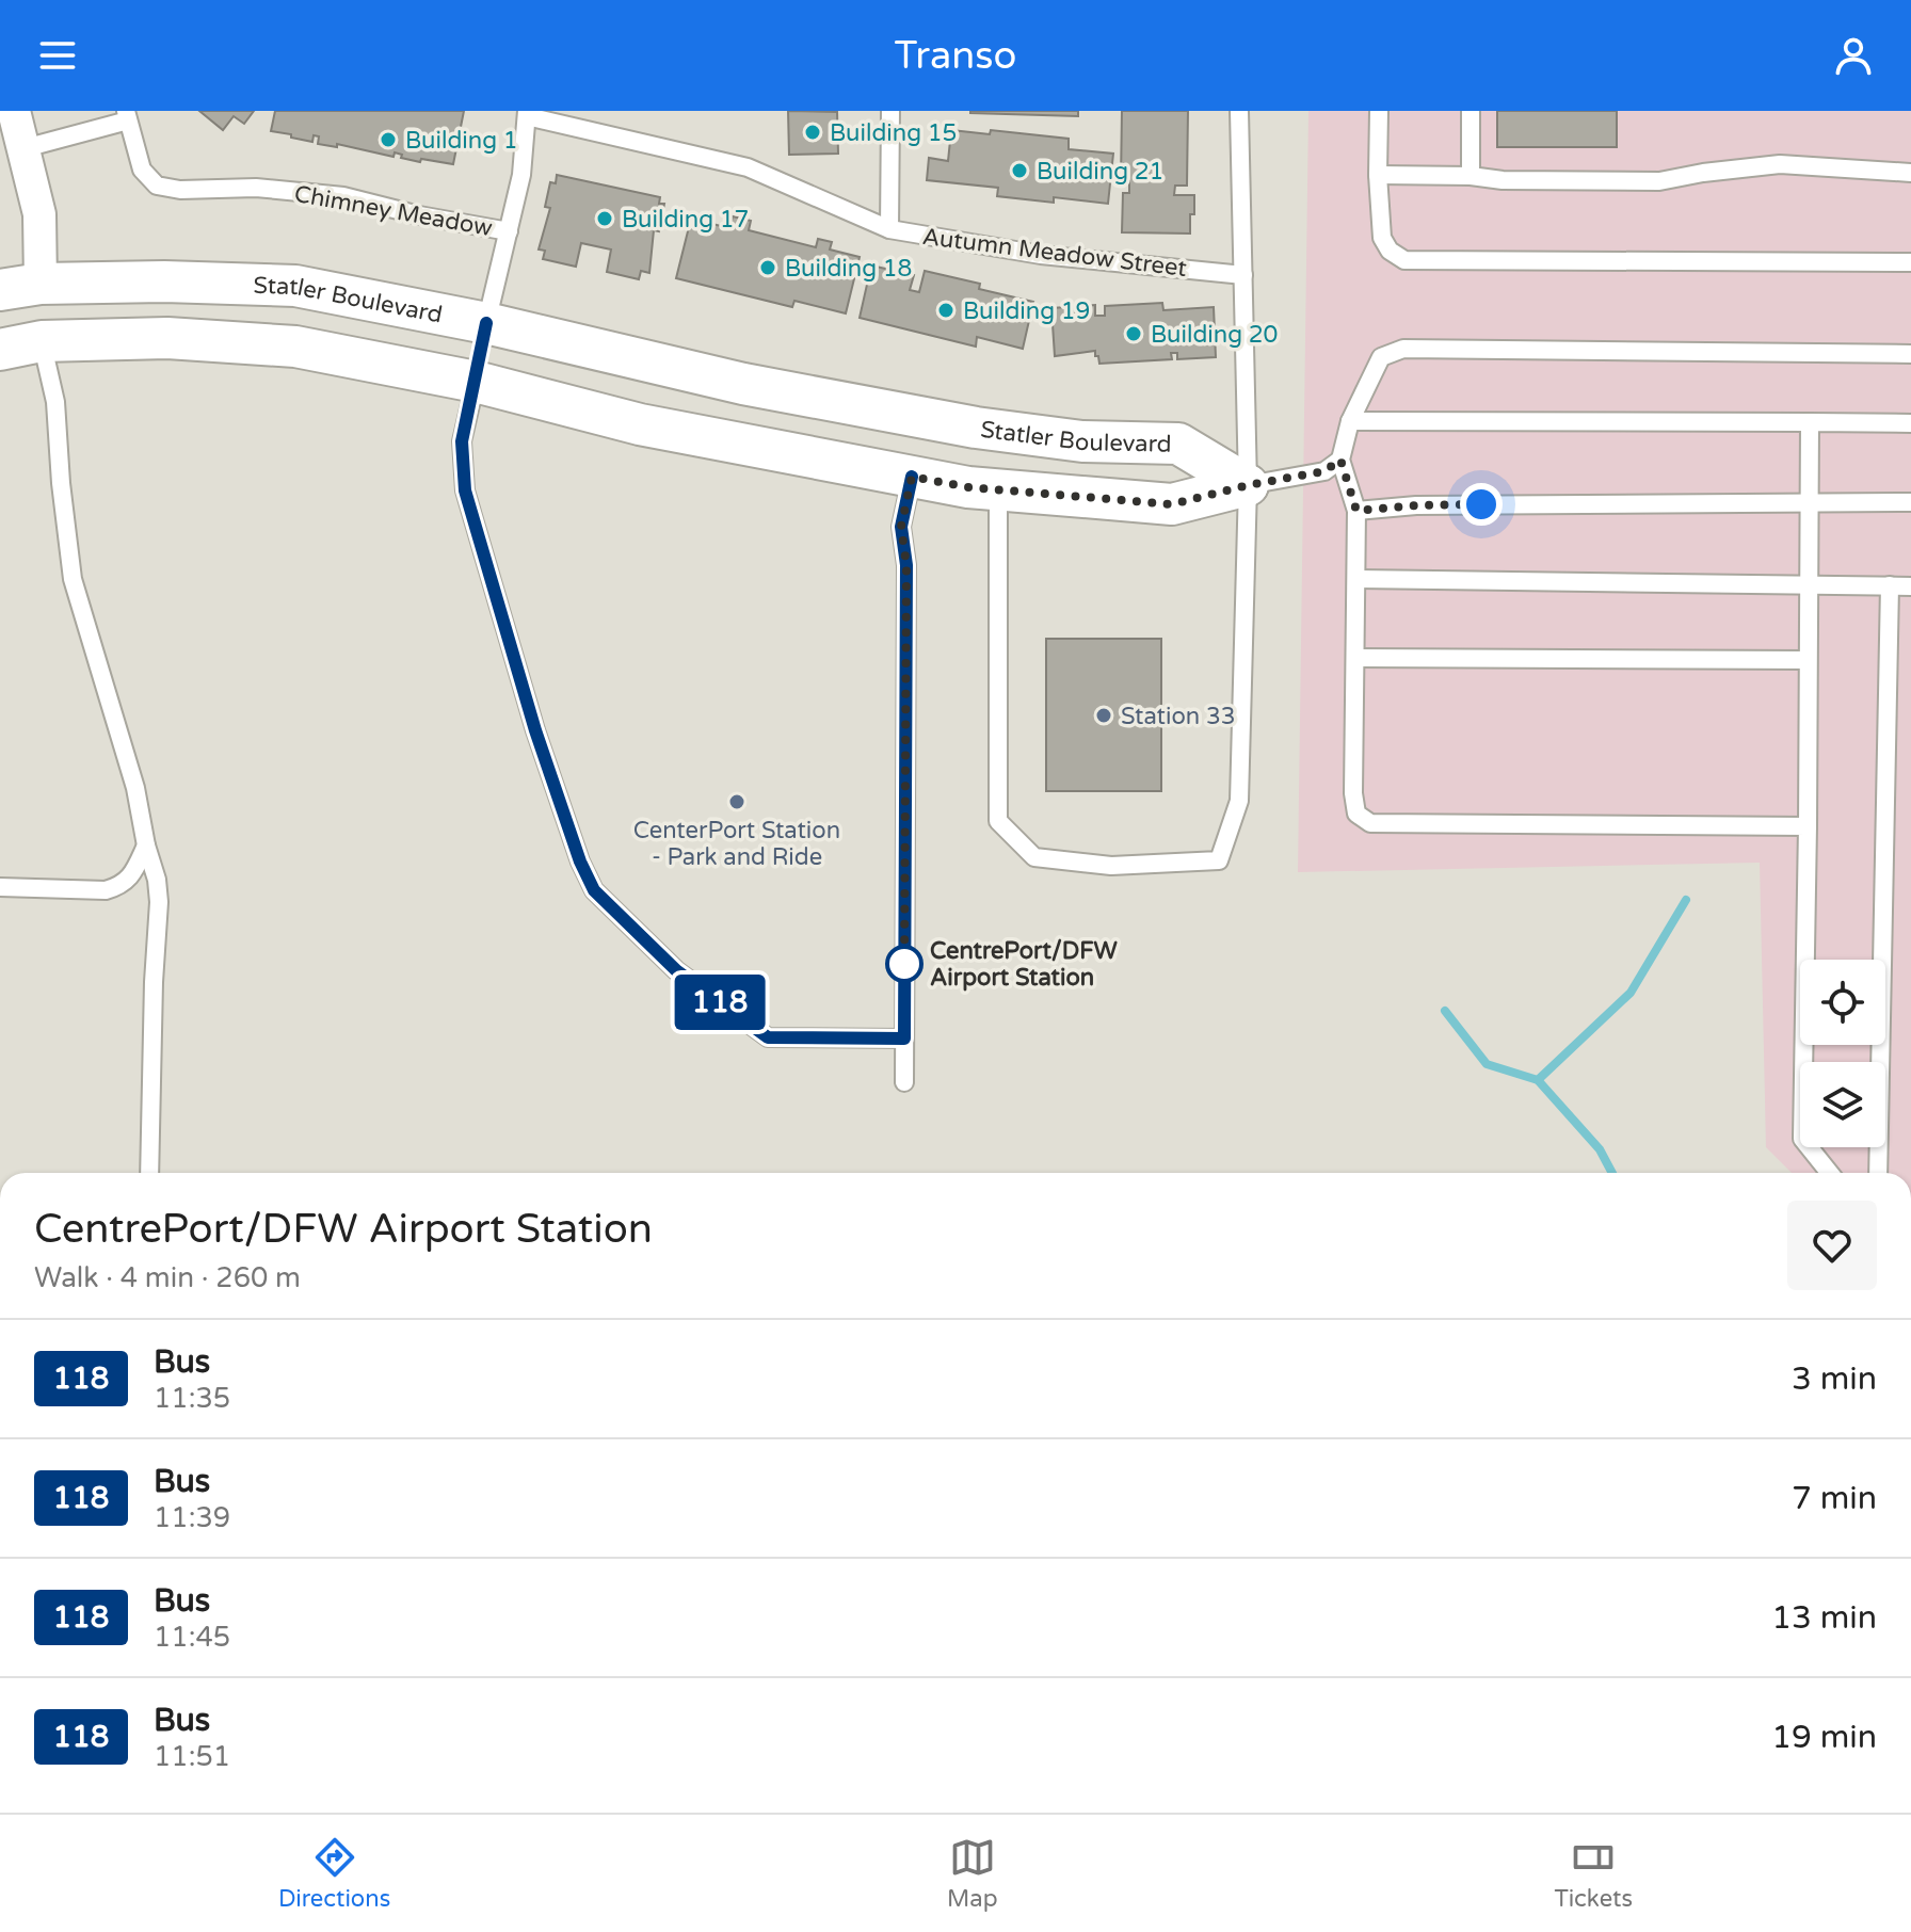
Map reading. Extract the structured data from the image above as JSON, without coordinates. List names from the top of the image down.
{
  "streets": {
    "street": ["Statler Boulevard"],
    "lane": ["Chimney Meadow", "Autumn Meadow Street"]
  },
  "places": [
    "Building 15",
    "Building 1",
    "Building 21",
    "Building 17",
    "Building 18",
    "Building 19",
    "Building 20",
    "Station 33",
    "CenterPort Station - Park and Ride",
    "CentrePort/DFW Airport Station"
  ],
  "lines": ["bus line 118"],
  "page": {
    "header": "Transo",
    "on_map": "118",
    "heading": ["CentrePort/DFW Airport Station", "Walk · 4 min · 260 m"],
    "list": [
      {
        "mark": "118",
        "name": "Bus",
        "note": "11:35",
        "value": "3 min"
      },
      {
        "mark": "118",
        "name": "Bus",
        "note": "11:39",
        "value": "7 min"
      },
      {
        "mark": "118",
        "name": "Bus",
        "note": "11:45",
        "value": "13 min"
      },
      {
        "mark": "118",
        "name": "Bus",
        "note": "11:51",
        "value": "19 min"
      }
    ],
    "tabs": ["Directions", "Map", "Tickets"]
  }
}
